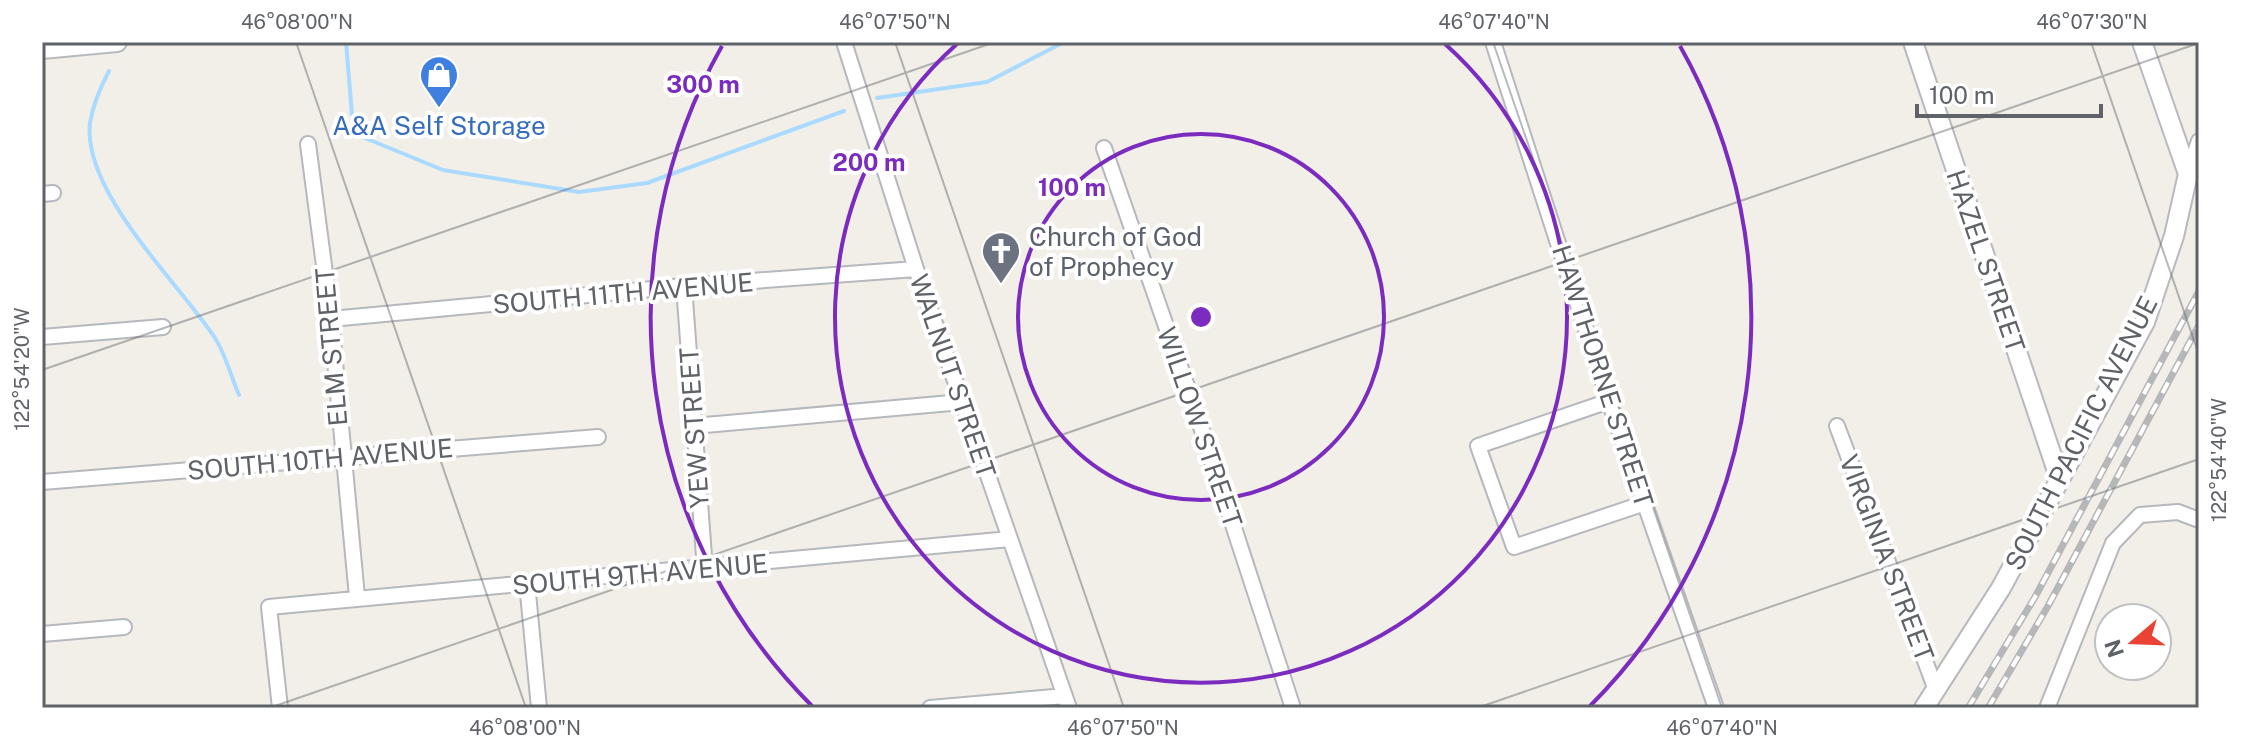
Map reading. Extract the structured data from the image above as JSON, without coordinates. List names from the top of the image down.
{
  "streets": {
    "street": [
      "HAZEL STREET",
      "SOUTH 11TH AVENUE",
      "ELM STREET",
      "WALNUT STREET",
      "HAWTHORNE STREET",
      "WILLOW STREET",
      "YEW STREET",
      "SOUTH PACIFIC AVENUE",
      "SOUTH 10TH AVENUE",
      "VIRGINIA STREET",
      "SOUTH 9TH AVENUE"
    ]
  },
  "crossings": [
    ["HAZEL STREET", "SOUTH PACIFIC AVENUE"],
    ["SOUTH 11TH AVENUE", "ELM STREET"],
    ["SOUTH 11TH AVENUE", "WALNUT STREET"],
    ["SOUTH 11TH AVENUE", "YEW STREET"],
    ["ELM STREET", "SOUTH 10TH AVENUE"],
    ["ELM STREET", "SOUTH 9TH AVENUE"],
    ["WALNUT STREET", "SOUTH 9TH AVENUE"],
    ["YEW STREET", "SOUTH 9TH AVENUE"],
    ["SOUTH PACIFIC AVENUE", "VIRGINIA STREET"]
  ],
  "places": {
    "shop": ["A&A Self Storage"],
    "church": ["Church of God of Prophecy"]
  },
  "scale_bar": "100 m",
  "north": "left",
  "coordinates": [
    "46°08'00\"N",
    "46°07'50\"N",
    "46°07'40\"N",
    "46°07'30\"N",
    "122°54'20\"W",
    "122°54'40\"W"
  ],
  "rings": ["300 m", "200 m", "100 m"]
}
